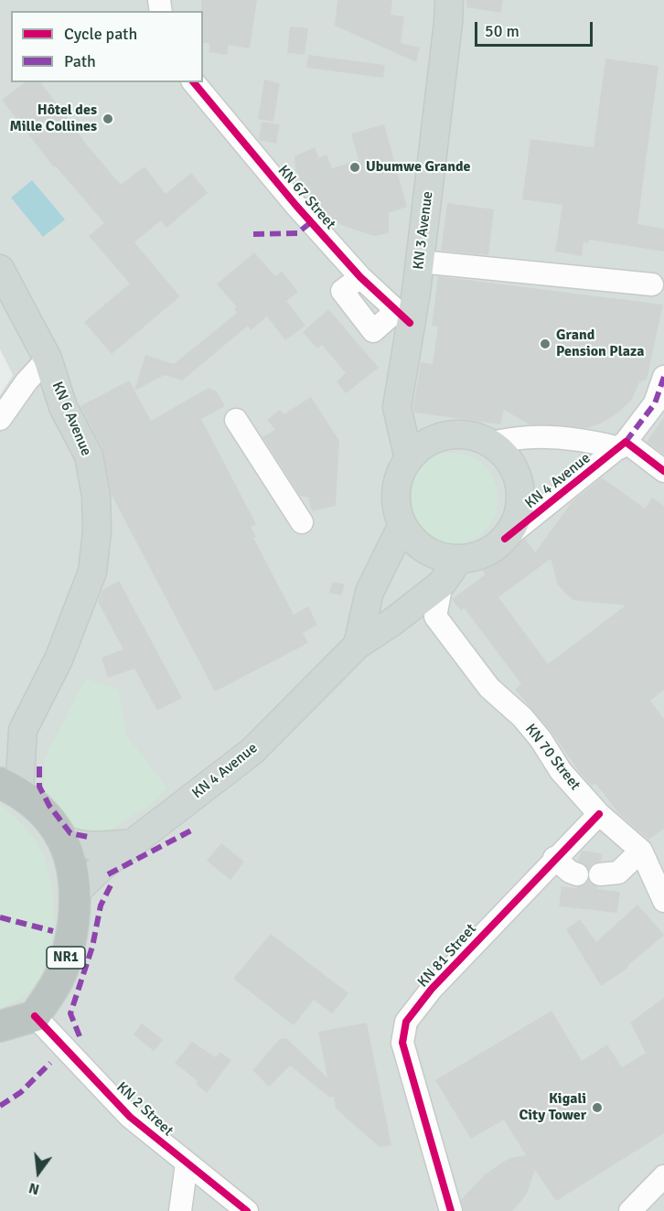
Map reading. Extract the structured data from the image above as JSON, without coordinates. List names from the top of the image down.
{
  "streets": {
    "highway": ["NR1"],
    "main road": ["KN 3 Avenue", "KN 6 Avenue", "KN 4 Avenue"],
    "street": [
      "KN 67 Street",
      "KN 70 Street",
      "KN 81 Street",
      "KN 2 Street"
    ]
  },
  "crossings": [
    ["KN 67 Street", "KN 3 Avenue"],
    ["KN 3 Avenue", "KN 4 Avenue"],
    ["KN 6 Avenue", "NR1"],
    ["KN 4 Avenue", "KN 70 Street"],
    ["KN 4 Avenue", "NR1"],
    ["KN 70 Street", "KN 81 Street"],
    ["NR1", "KN 2 Street"]
  ],
  "places": [
    "Hôtel des Mille Collines",
    "Ubumwe Grande",
    "Grand Pension Plaza",
    "Kigali City Tower"
  ],
  "legend": ["Cycle path", "Path"],
  "scale_bar": "50 m",
  "north": "bottom"
}
